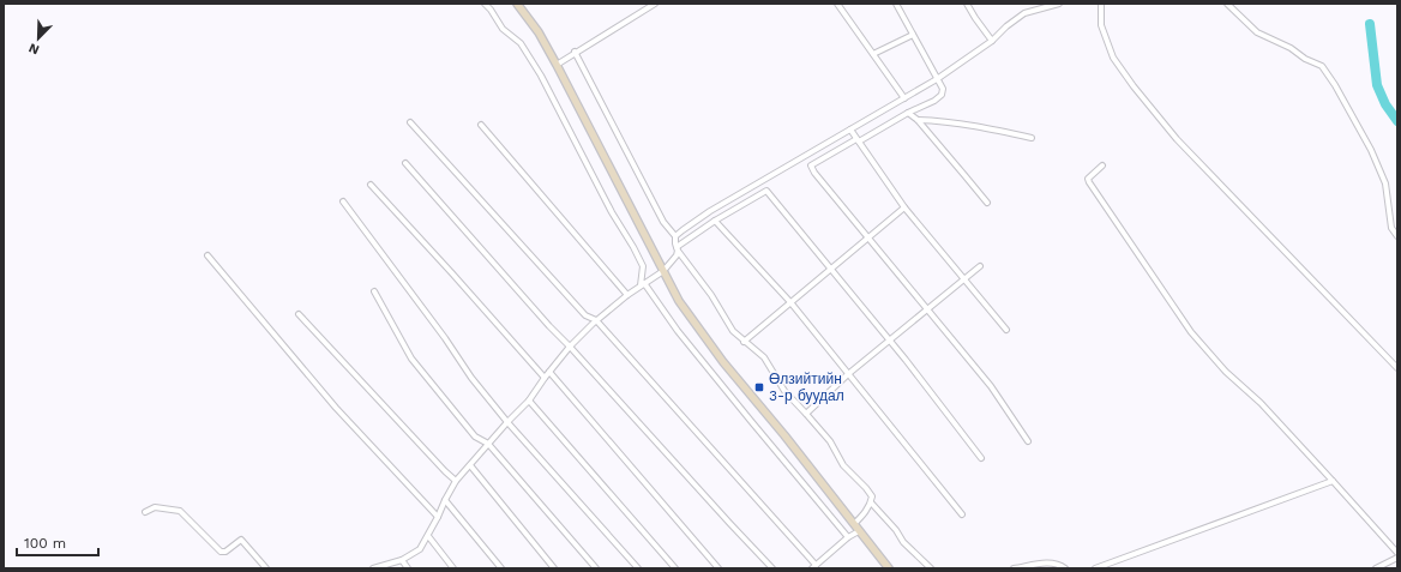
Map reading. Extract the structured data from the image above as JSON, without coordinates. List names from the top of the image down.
{
  "places": {
    "transit": ["Өлзийтийн 3-р буудал"]
  },
  "scale_bar": "100 m",
  "north": "bottom left"
}
